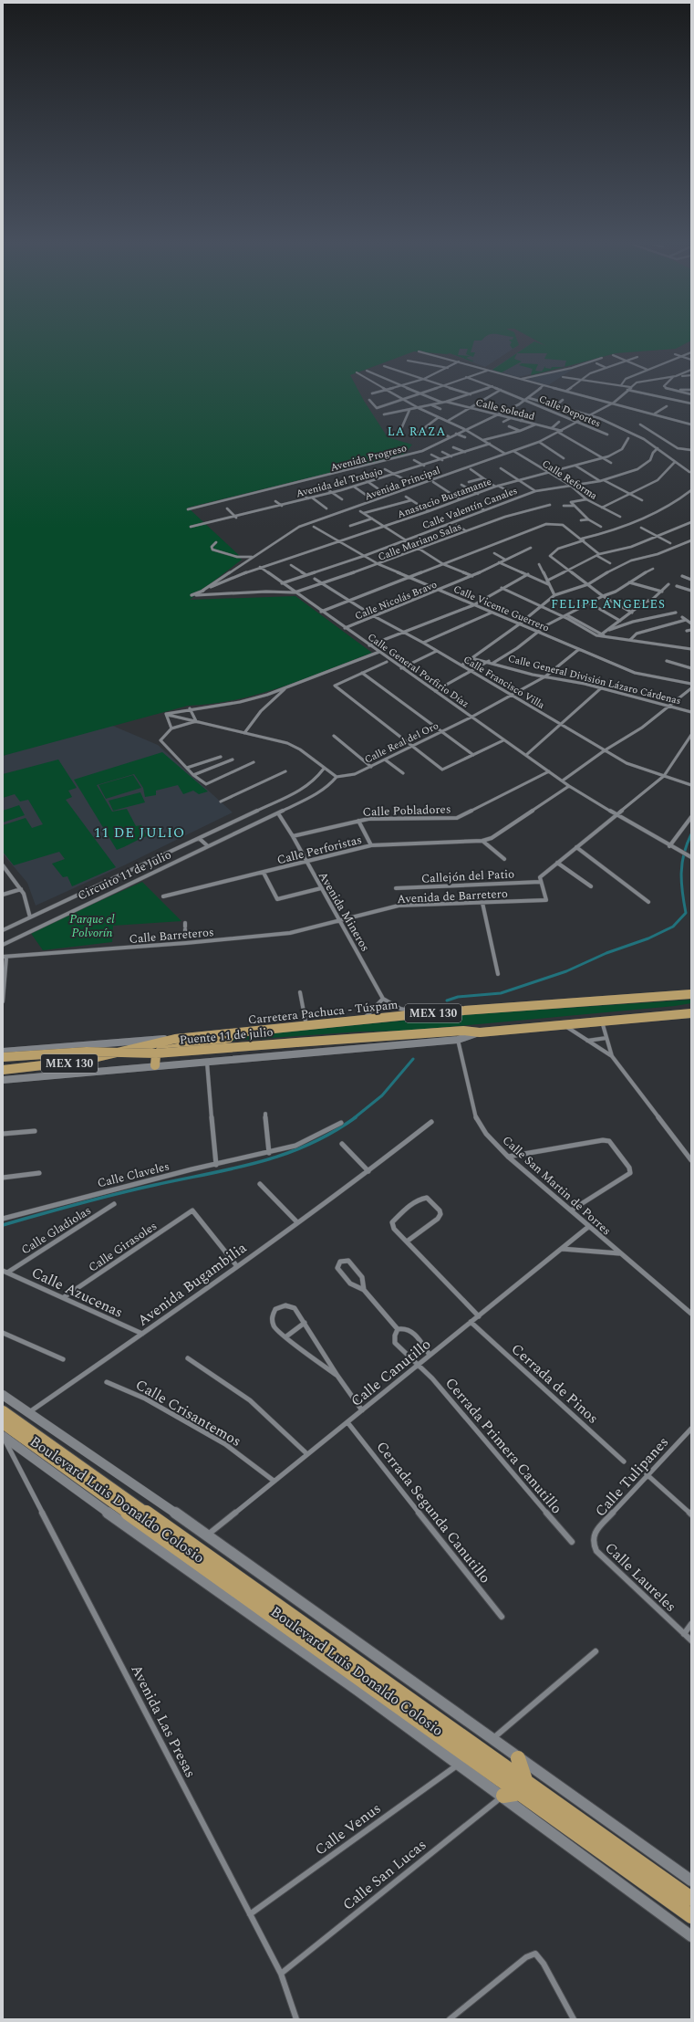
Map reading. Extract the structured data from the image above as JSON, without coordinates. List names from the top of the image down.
{
  "streets": {
    "main road": ["Carretera Pachuca - Túxpam", "MEX 130", "Puente 11 de julio"],
    "street": [
      "Calle Soledad",
      "Calle Deportes",
      "Avenida Progreso",
      "Calle Reforma",
      "Avenida del Trabajo",
      "Avenida Principal",
      "Anastacio Bustamante",
      "Calle Valentín Canales",
      "Calle Mariano Salas",
      "Calle Nicolás Bravo",
      "Calle Vicente Guerrero",
      "Calle General Porfirio Díaz",
      "Calle General División Lázaro Cárdenas",
      "Calle Francisco Villa",
      "Calle Real del Oro",
      "Calle Pobladores",
      "Calle Perforistas",
      "Circuito 11 de Julio",
      "Callejón del Patio",
      "Avenida de Barretero",
      "Avenida Mineros",
      "Calle Barreteros",
      "Calle Claveles",
      "Calle San Martin de Porres",
      "Calle Gladiolas",
      "Calle Girasoles",
      "Avenida Bugambilia",
      "Calle Azucenas",
      "Calle Canutillo",
      "Cerrada de Pinos",
      "Calle Crisantemos",
      "Cerrada Primera Canutillo",
      "Calle Tulipanes",
      "Boulevard Luis Donaldo Colosio",
      "Cerrada Segunda Canutillo",
      "Calle Laureles",
      "Avenida Las Presas",
      "Calle Venus",
      "Calle San Lucas"
    ]
  },
  "crossings": [
    ["Calle Soledad", "Avenida Progreso"],
    ["Calle Soledad", "Avenida Principal"],
    ["Calle Deportes", "Avenida Progreso"],
    ["Calle Deportes", "Avenida Principal"],
    ["Calle Reforma", "Avenida Principal"],
    ["Calle Reforma", "Anastacio Bustamante"],
    ["Calle Reforma", "Calle Valentín Canales"],
    ["Avenida Principal", "Anastacio Bustamante"],
    ["Avenida Principal", "Calle Mariano Salas"],
    ["Anastacio Bustamante", "Calle Mariano Salas"],
    ["Anastacio Bustamante", "Calle Vicente Guerrero"],
    ["Anastacio Bustamante", "Calle General Porfirio Díaz"],
    ["Calle Valentín Canales", "Calle Vicente Guerrero"],
    ["Calle Valentín Canales", "Calle General Porfirio Díaz"],
    ["Calle Mariano Salas", "Calle Vicente Guerrero"],
    ["Calle Mariano Salas", "Calle General Porfirio Díaz"],
    ["Calle Mariano Salas", "Calle Francisco Villa"],
    ["Calle Nicolás Bravo", "Calle Vicente Guerrero"],
    ["Calle Nicolás Bravo", "Calle General Porfirio Díaz"],
    ["Calle Nicolás Bravo", "Calle Francisco Villa"],
    ["Calle Vicente Guerrero", "Calle Real del Oro"],
    ["Calle General Porfirio Díaz", "Calle Real del Oro"],
    ["Calle General Porfirio Díaz", "Calle Pobladores"],
    ["Calle General División Lázaro Cárdenas", "Calle Real del Oro"],
    ["Calle Francisco Villa", "Calle Real del Oro"],
    ["Calle Real del Oro", "Circuito 11 de Julio"],
    ["Calle Pobladores", "Avenida Mineros"],
    ["Calle Perforistas", "Avenida Mineros"],
    ["Circuito 11 de Julio", "Avenida Mineros"],
    ["Callejón del Patio", "Avenida de Barretero"],
    ["Avenida de Barretero", "Avenida Mineros"],
    ["Avenida de Barretero", "Calle Barreteros"],
    ["Avenida Mineros", "Calle Barreteros"],
    ["Carretera Pachuca - Túxpam", "Puente 11 de julio"],
    ["MEX 130", "Puente 11 de julio"],
    ["MEX 130", "Calle San Martin de Porres"],
    ["Calle San Martin de Porres", "Calle Canutillo"],
    ["Calle Gladiolas", "Calle Azucenas"],
    ["Calle Girasoles", "Avenida Bugambilia"],
    ["Calle Girasoles", "Calle Azucenas"],
    ["Avenida Bugambilia", "Calle Azucenas"],
    ["Avenida Bugambilia", "Boulevard Luis Donaldo Colosio"],
    ["Calle Canutillo", "Cerrada de Pinos"],
    ["Calle Canutillo", "Calle Crisantemos"],
    ["Calle Canutillo", "Cerrada Primera Canutillo"],
    ["Calle Canutillo", "Boulevard Luis Donaldo Colosio"],
    ["Calle Canutillo", "Cerrada Segunda Canutillo"],
    ["Calle Tulipanes", "Calle Laureles"],
    ["Boulevard Luis Donaldo Colosio", "Avenida Las Presas"],
    ["Boulevard Luis Donaldo Colosio", "Calle Venus"],
    ["Boulevard Luis Donaldo Colosio", "Calle San Lucas"],
    ["Avenida Las Presas", "Calle Venus"],
    ["Avenida Las Presas", "Calle San Lucas"]
  ],
  "districts": ["LA RAZA", "FELIPE ÁNGELES", "11 DE JULIO"],
  "parks": ["Parque el Polvorín"]
}
